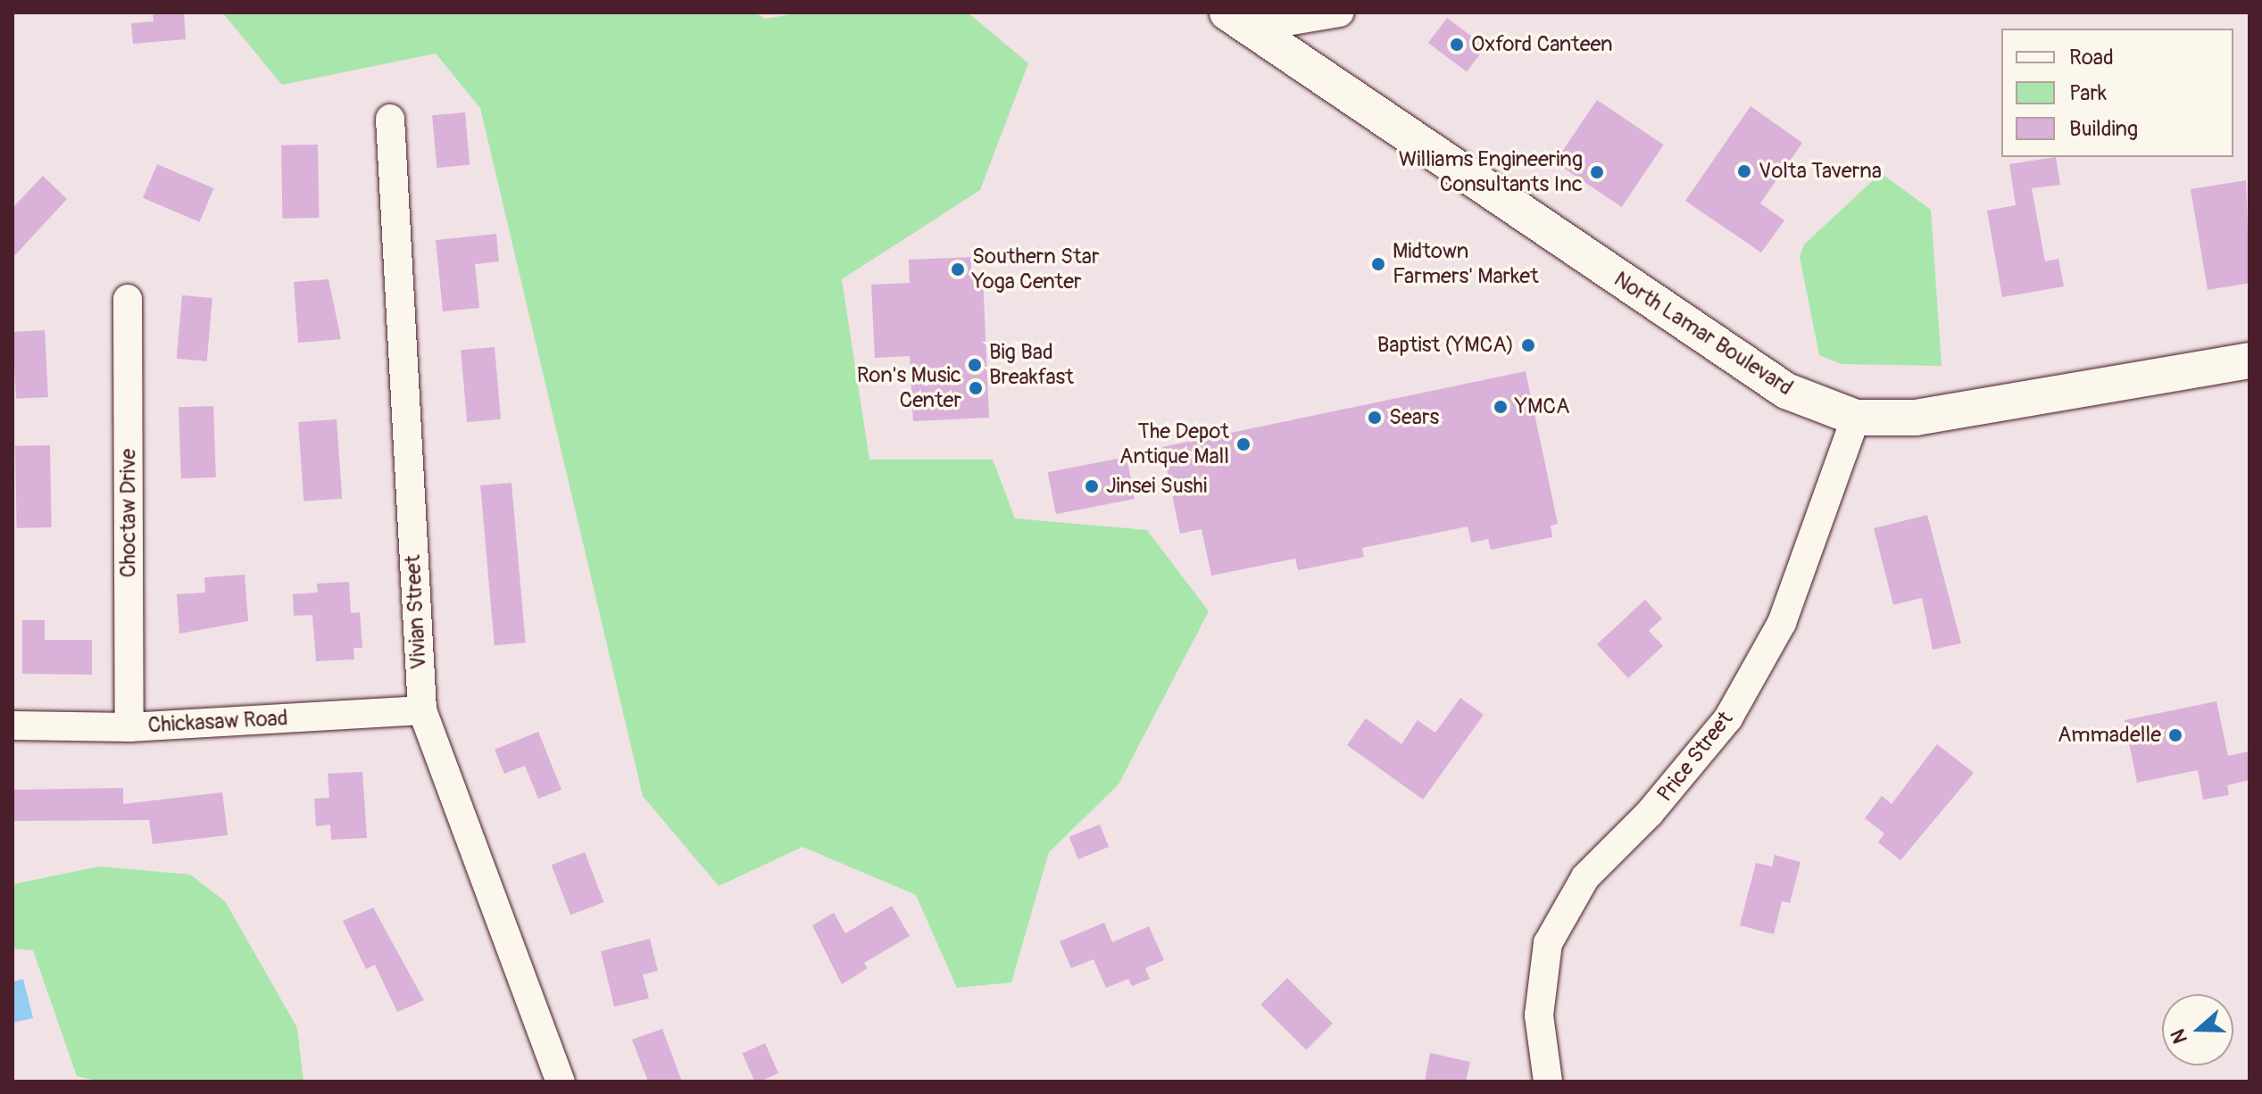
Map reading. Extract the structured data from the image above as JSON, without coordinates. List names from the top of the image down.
{
  "streets": {
    "street": [
      "North Lamar Boulevard",
      "Choctaw Drive",
      "Vivian Street",
      "Chickasaw Road",
      "Price Street"
    ]
  },
  "crossings": [
    ["North Lamar Boulevard", "Price Street"],
    ["Choctaw Drive", "Chickasaw Road"],
    ["Vivian Street", "Chickasaw Road"]
  ],
  "places": [
    "Oxford Canteen",
    "Volta Taverna",
    "Williams Engineering Consultants Inc",
    "Midtown Farmers' Market",
    "Southern Star Yoga Center",
    "Baptist (YMCA)",
    "Big Bad Breakfast",
    "Ron's Music Center",
    "YMCA",
    "Sears",
    "The Depot Antique Mall",
    "Jinsei Sushi",
    "Ammadelle"
  ],
  "legend": ["Road", "Park", "Building"],
  "north": "left"
}
